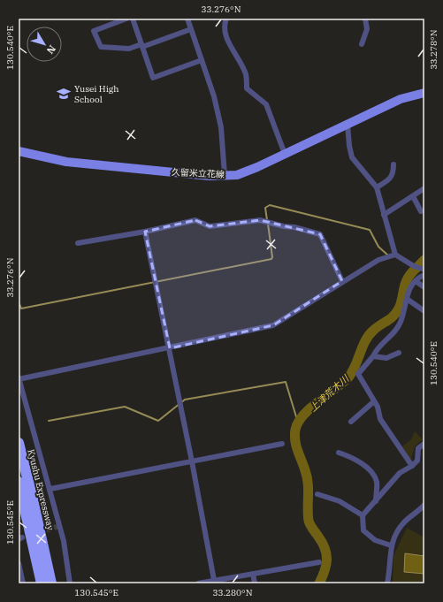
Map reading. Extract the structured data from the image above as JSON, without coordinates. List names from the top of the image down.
{
  "streets": {
    "highway": ["Kyushu Expressway"],
    "main road": ["久留米立花線"]
  },
  "water": ["上津荒木川"],
  "places": {
    "school or university": ["Yusei High School"]
  },
  "north": "bottom right",
  "coordinates": [
    "33.276°N",
    "130.540°E",
    "33.278°N",
    "130.545°E",
    "33.280°N"
  ]
}
